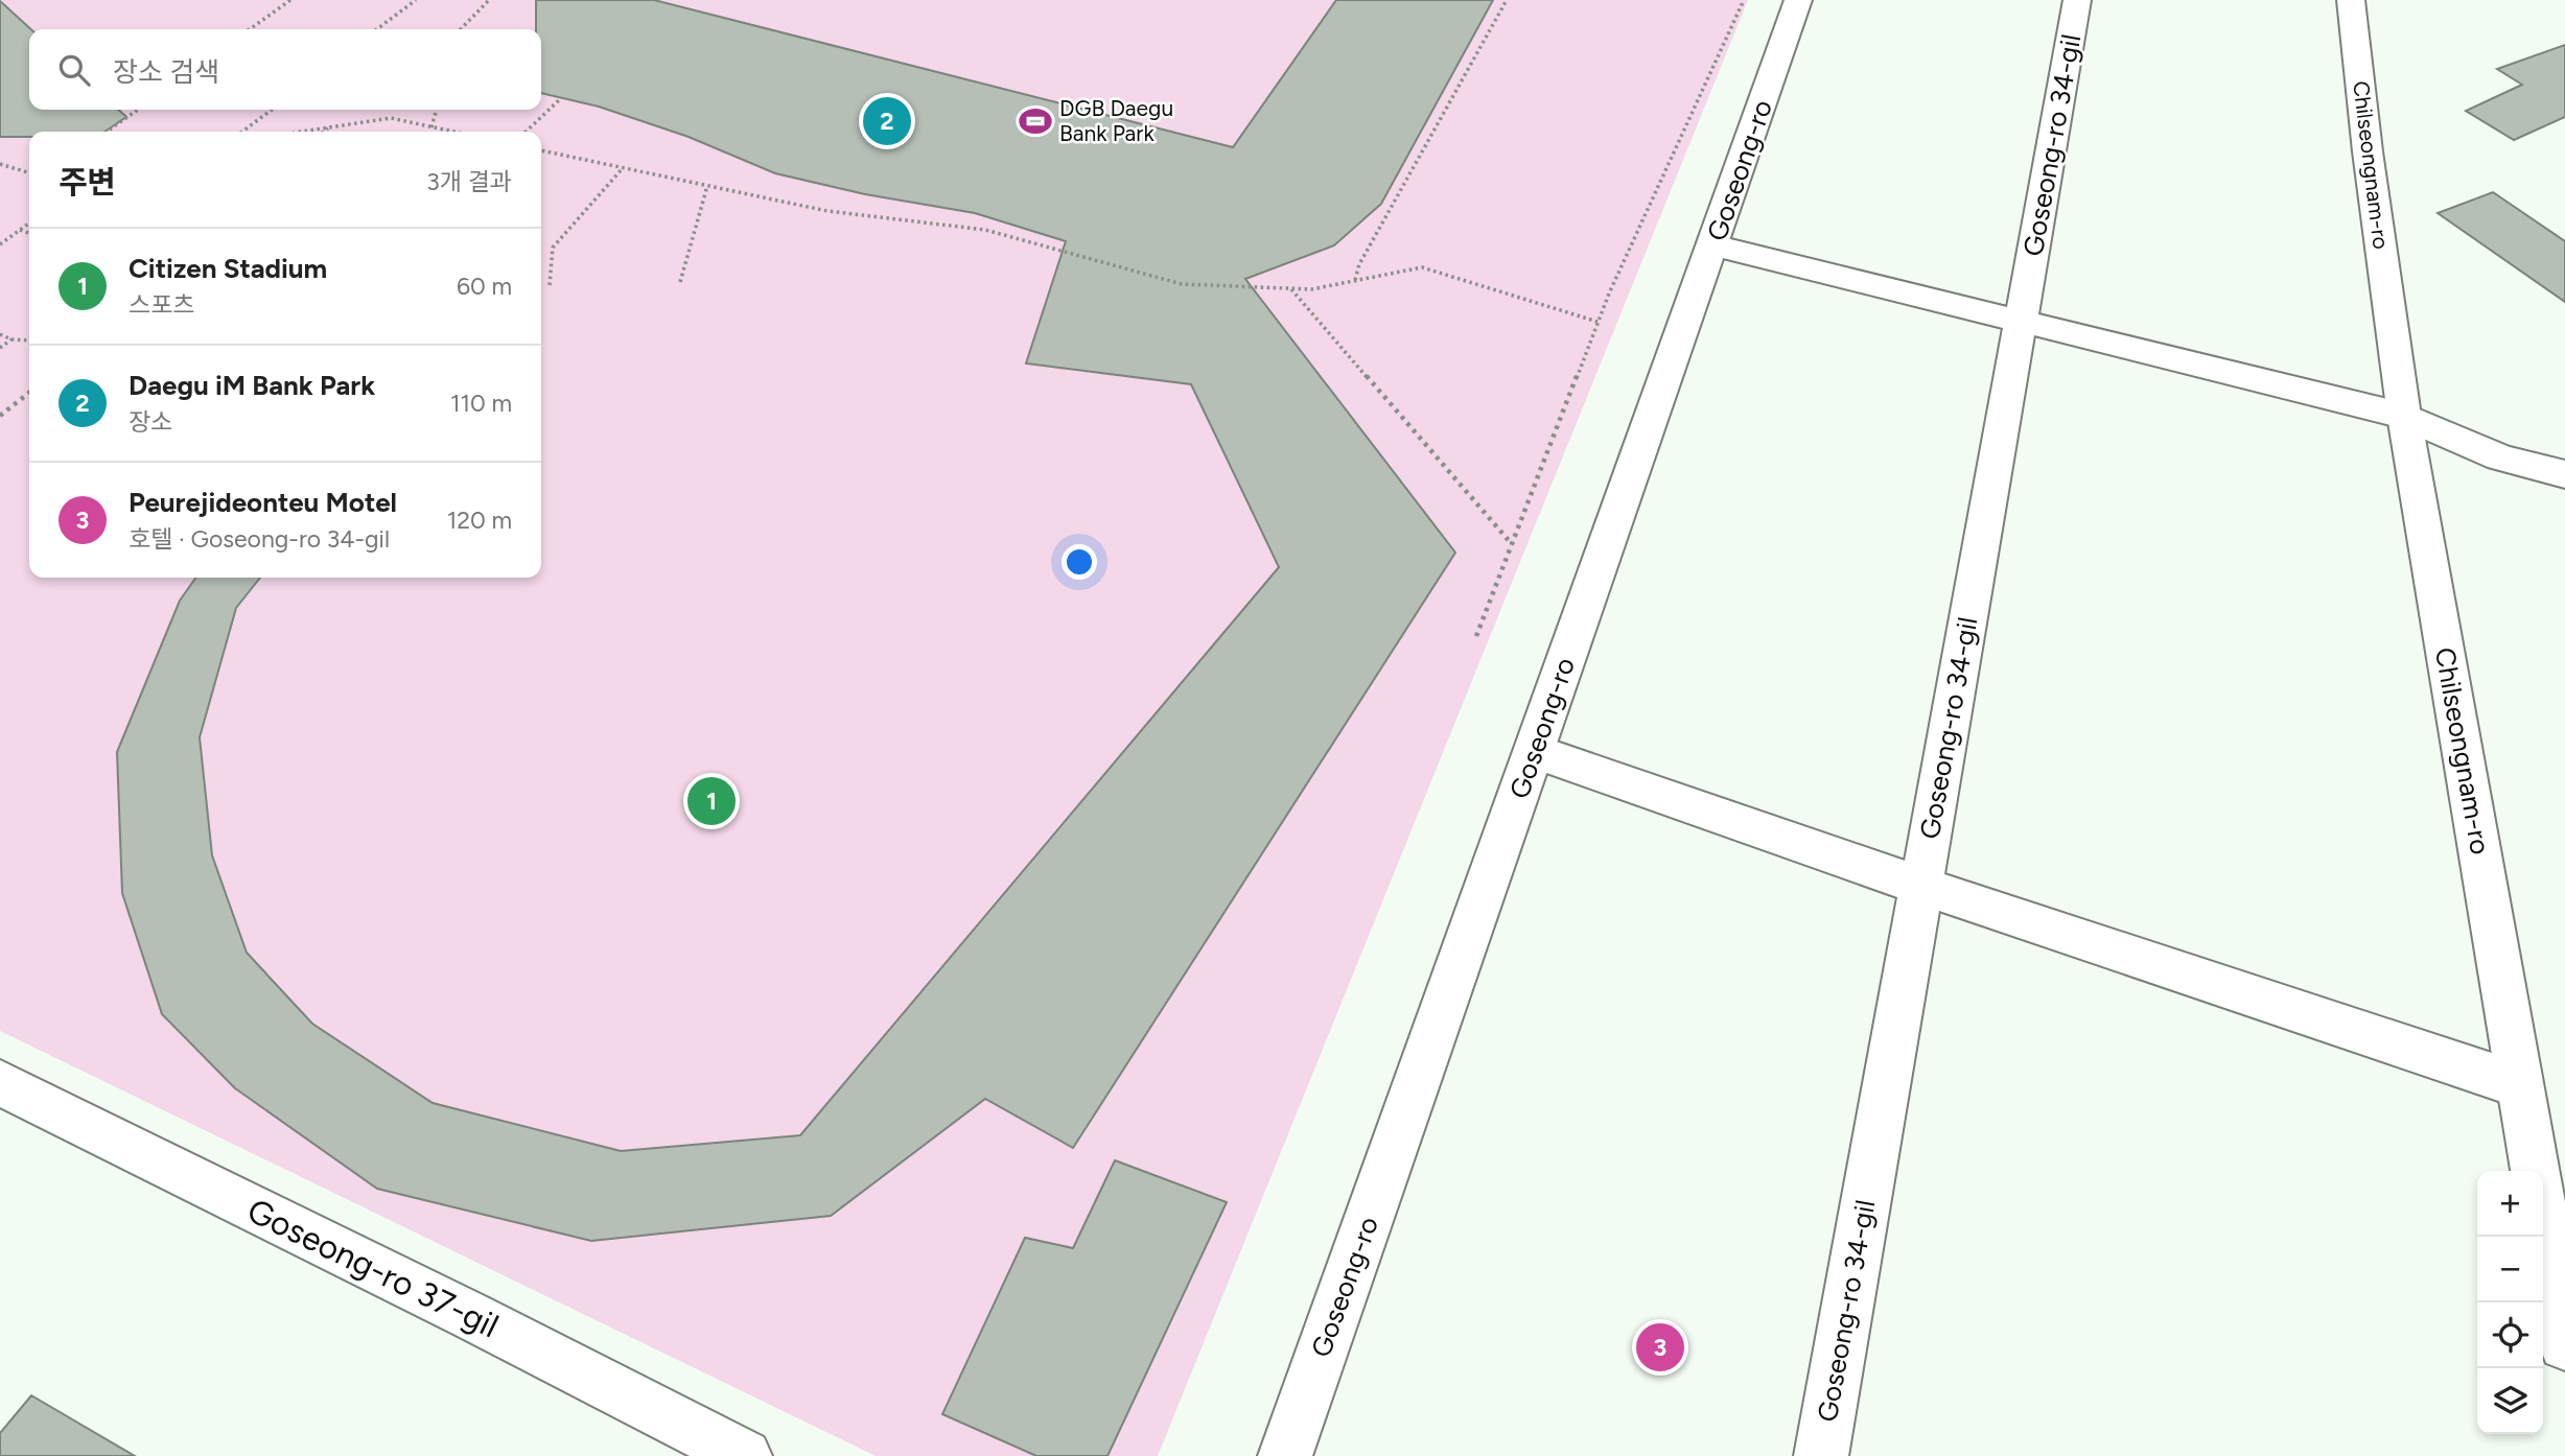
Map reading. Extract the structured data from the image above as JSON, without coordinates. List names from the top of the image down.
{
  "streets": {
    "street": [
      "Goseong-ro 34-gil",
      "Chilseongnam-ro",
      "Goseong-ro",
      "Goseong-ro 37-gil"
    ]
  },
  "places": {
    "sports": ["DGB Daegu Bank Park"]
  },
  "page": {
    "search": "장소 검색",
    "pins": ["2", "1", "3"],
    "heading": ["주변", "3개 결과"],
    "list": [
      {
        "mark": "1",
        "name": "Citizen Stadium",
        "note": "스포츠",
        "value": "60 m"
      },
      {
        "mark": "2",
        "name": "Daegu iM Bank Park",
        "note": "장소",
        "value": "110 m"
      },
      {
        "mark": "3",
        "name": "Peurejideonteu Motel",
        "note": "호텔 · Goseong-ro 34-gil",
        "value": "120 m"
      }
    ],
    "map_buttons": ["+", "−"]
  }
}
